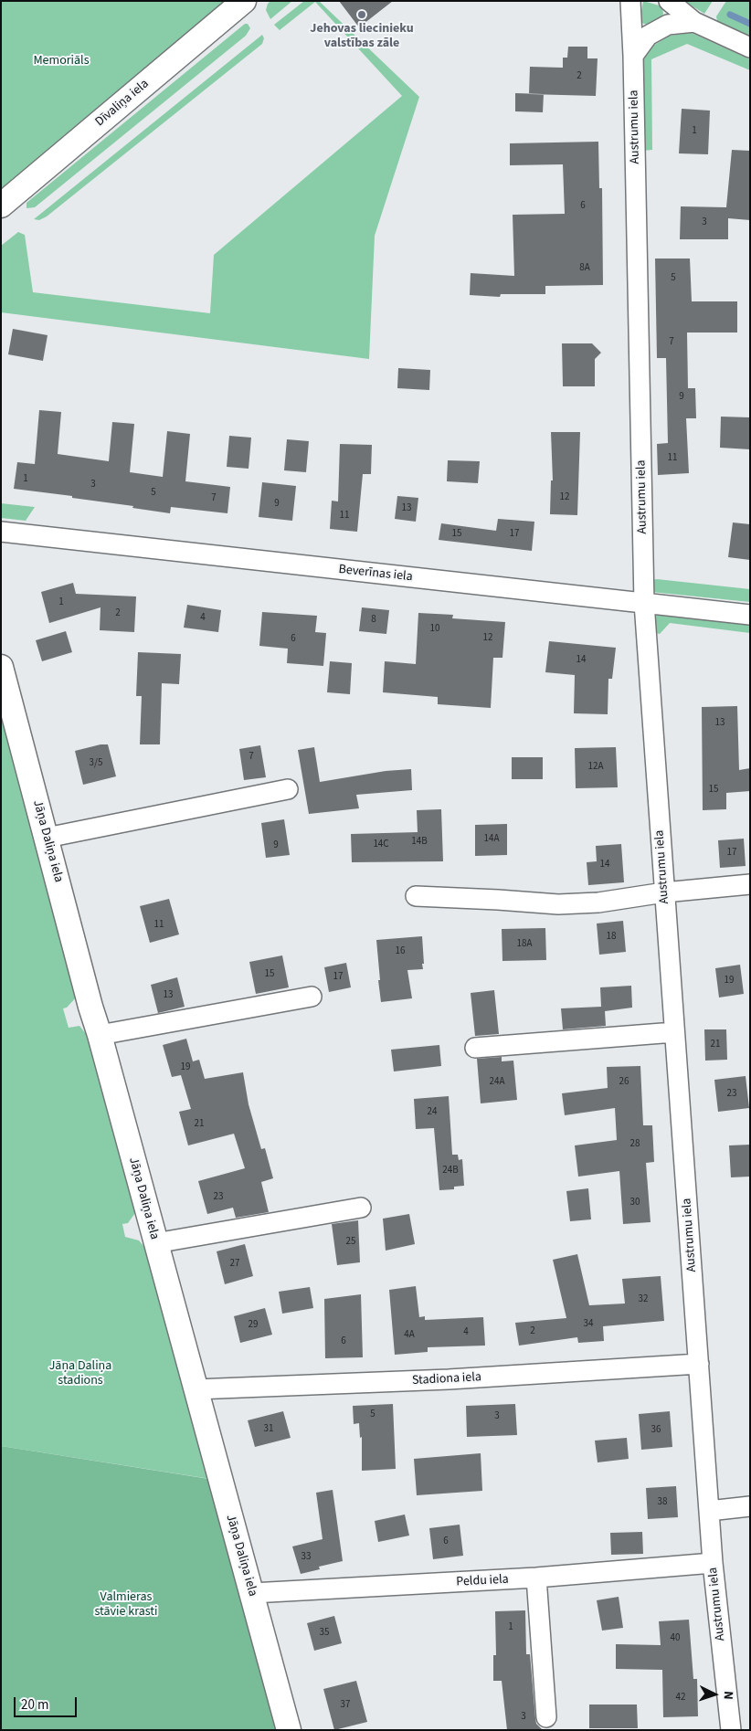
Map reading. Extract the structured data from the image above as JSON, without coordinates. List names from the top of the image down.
{
  "streets": {
    "street": [
      "Dīvaliņa iela",
      "Austrumu iela",
      "Beverīnas iela",
      "Jāņa Daliņa iela",
      "Stadiona iela",
      "Peldu iela"
    ]
  },
  "crossings": [
    ["Austrumu iela", "Beverīnas iela"],
    ["Austrumu iela", "Stadiona iela"],
    ["Austrumu iela", "Peldu iela"],
    ["Jāņa Daliņa iela", "Stadiona iela"],
    ["Jāņa Daliņa iela", "Peldu iela"]
  ],
  "parks": ["Memoriāls", "Jāņa Daliņa stadions", "Valmieras stāvie krasti"],
  "places": ["Jehovas liecinieku valstības zāle"],
  "house_numbers": [
    "2",
    "1",
    "6",
    "3",
    "8A",
    "5",
    "7",
    "9",
    "11",
    "1",
    "3",
    "5",
    "12",
    "7",
    "9",
    "13",
    "11",
    "15",
    "17",
    "1",
    "2",
    "4",
    "8",
    "10",
    "12",
    "6",
    "14",
    "13",
    "7",
    "3/5",
    "12A",
    "15",
    "14A",
    "14B",
    "14C",
    "9",
    "17",
    "14",
    "11",
    "18",
    "18A",
    "16",
    "15",
    "17",
    "19",
    "13",
    "21",
    "19",
    "24A",
    "26",
    "23",
    "24",
    "21",
    "28",
    "24B",
    "23",
    "30",
    "25",
    "27",
    "32",
    "34",
    "29",
    "2",
    "4",
    "4A",
    "6",
    "5",
    "3",
    "31",
    "36",
    "38",
    "6",
    "33",
    "1",
    "35",
    "40",
    "42",
    "37",
    "3"
  ],
  "scale_bar": "20 m",
  "north": "right"
}
